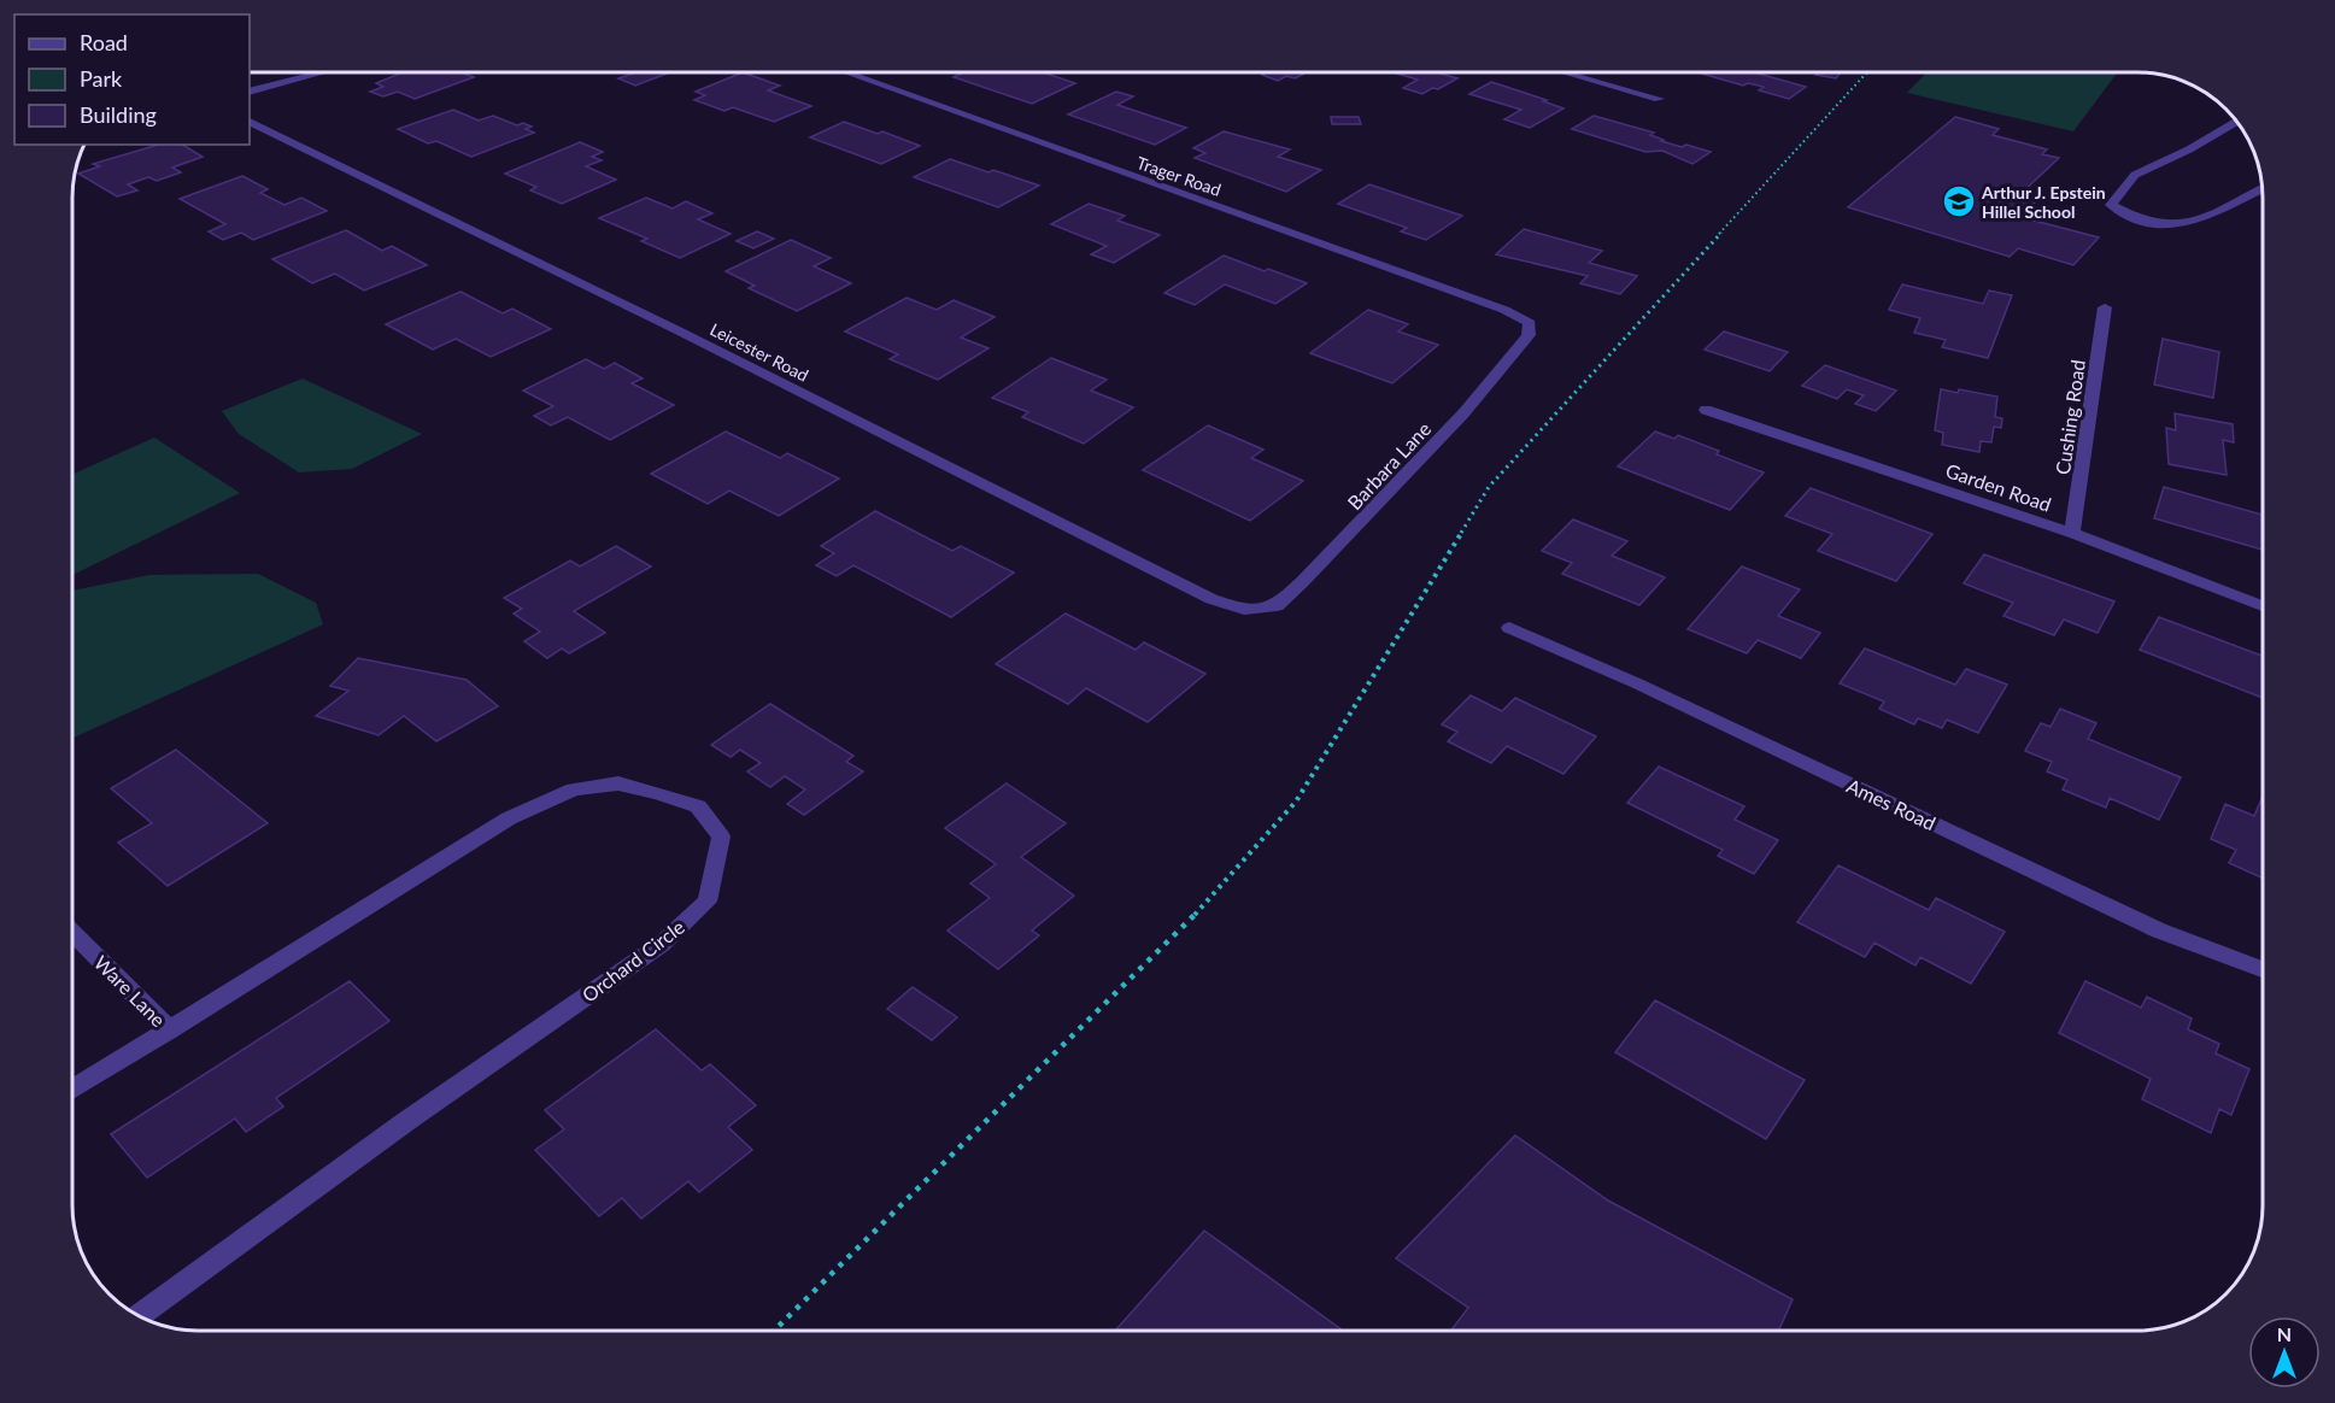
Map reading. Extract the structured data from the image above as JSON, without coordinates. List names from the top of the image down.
{
  "streets": {
    "street": [
      "Trager Road",
      "Leicester Road",
      "Cushing Road",
      "Barbara Lane",
      "Garden Road",
      "Ames Road",
      "Orchard Circle",
      "Ware Lane"
    ]
  },
  "crossings": [
    ["Trager Road", "Barbara Lane"],
    ["Leicester Road", "Barbara Lane"],
    ["Cushing Road", "Garden Road"],
    ["Orchard Circle", "Ware Lane"]
  ],
  "places": {
    "school or university": ["Arthur J. Epstein Hillel School"]
  },
  "legend": ["Road", "Park", "Building"],
  "north": "top"
}
